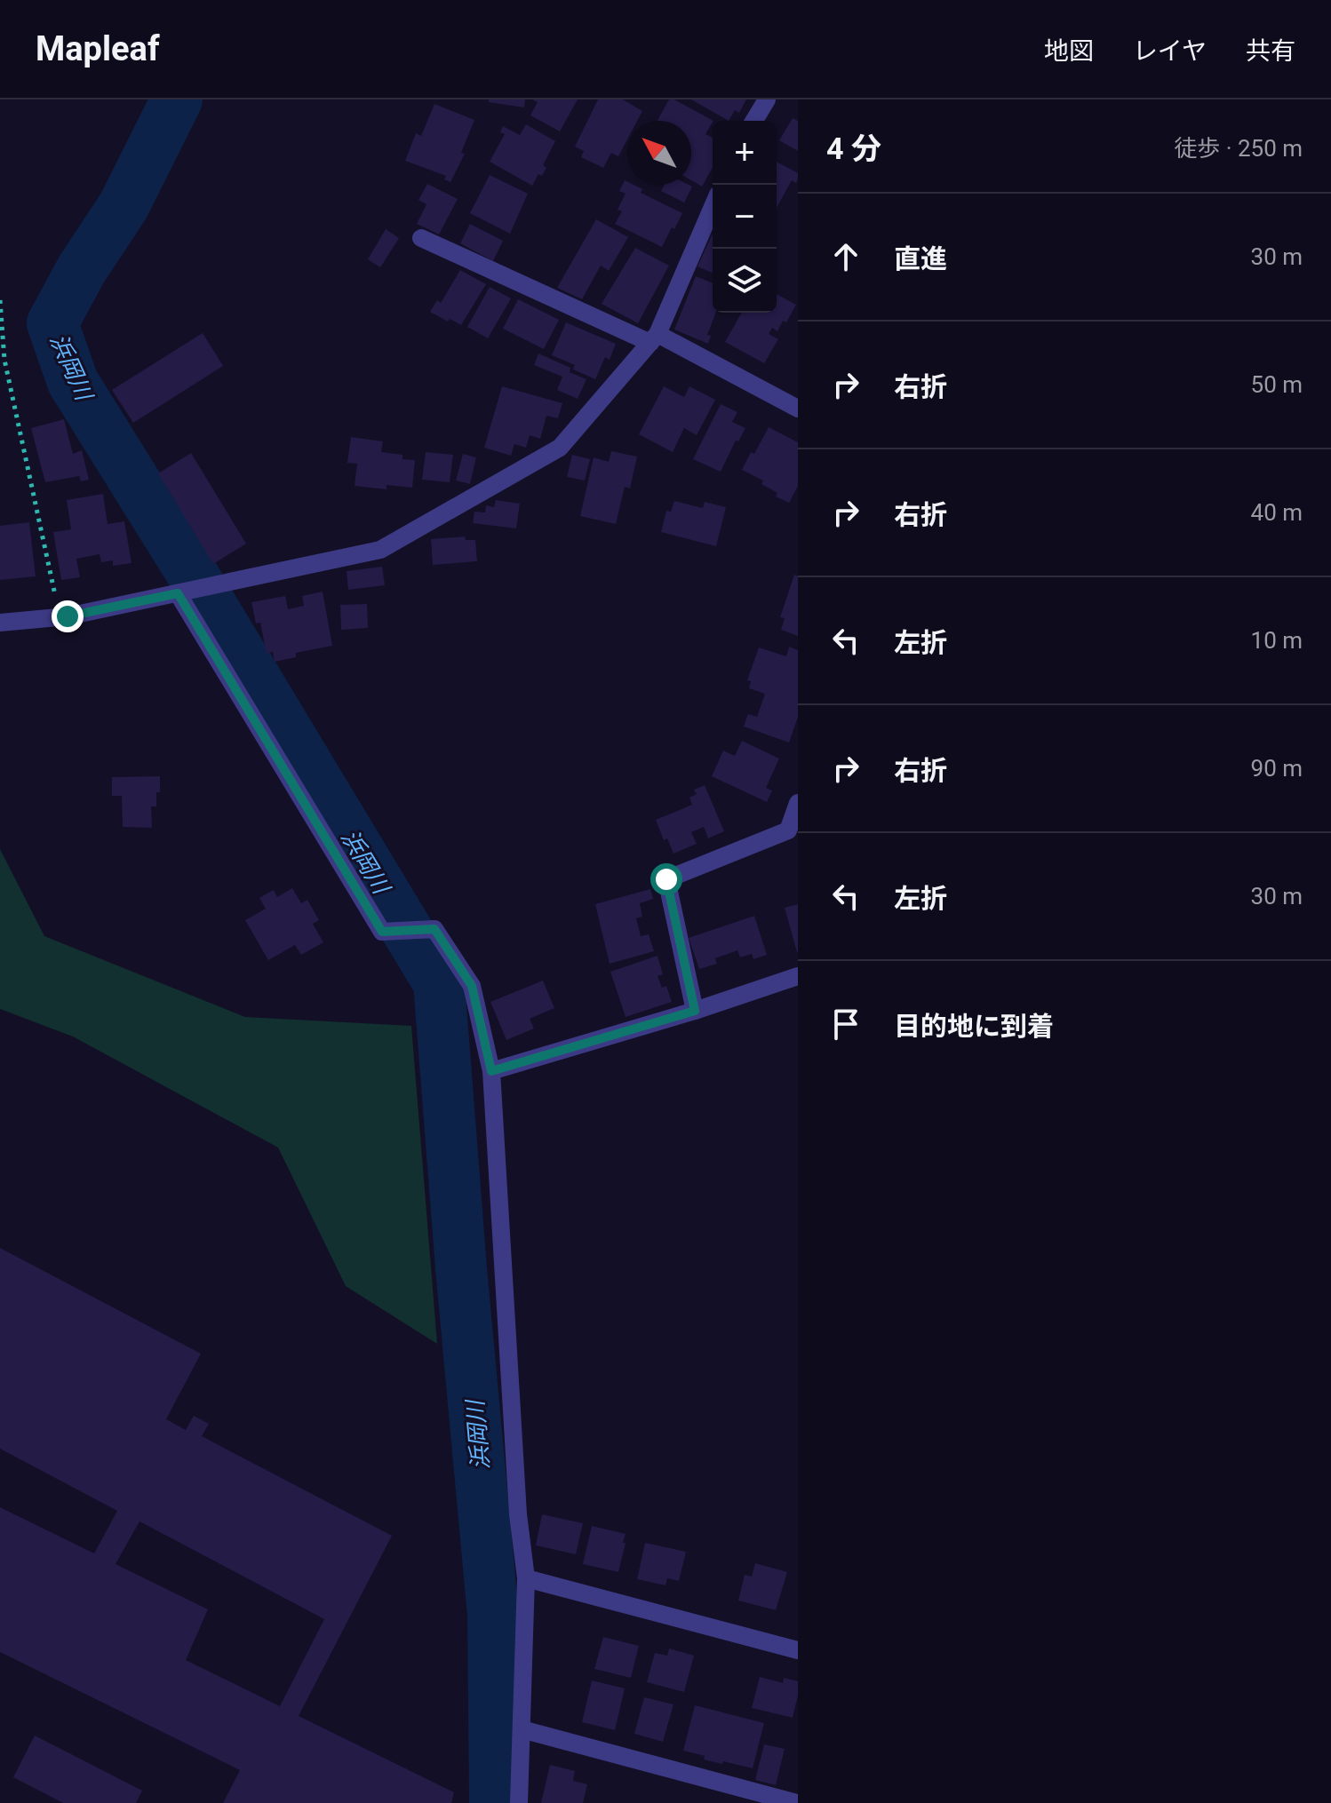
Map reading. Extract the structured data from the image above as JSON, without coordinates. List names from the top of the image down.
{
  "water": ["浜岡川"],
  "north": "top left",
  "page": {
    "header": "Mapleaf",
    "nav": ["地図", "レイヤ", "共有"],
    "heading": ["4 分", "徒歩 · 250 m"],
    "map_buttons": ["+", "−"],
    "list": [
      ["直進", "30 m"],
      ["右折", "50 m"],
      ["右折", "40 m"],
      ["左折", "10 m"],
      ["右折", "90 m"],
      ["左折", "30 m"],
      "目的地に到着"
    ]
  }
}
